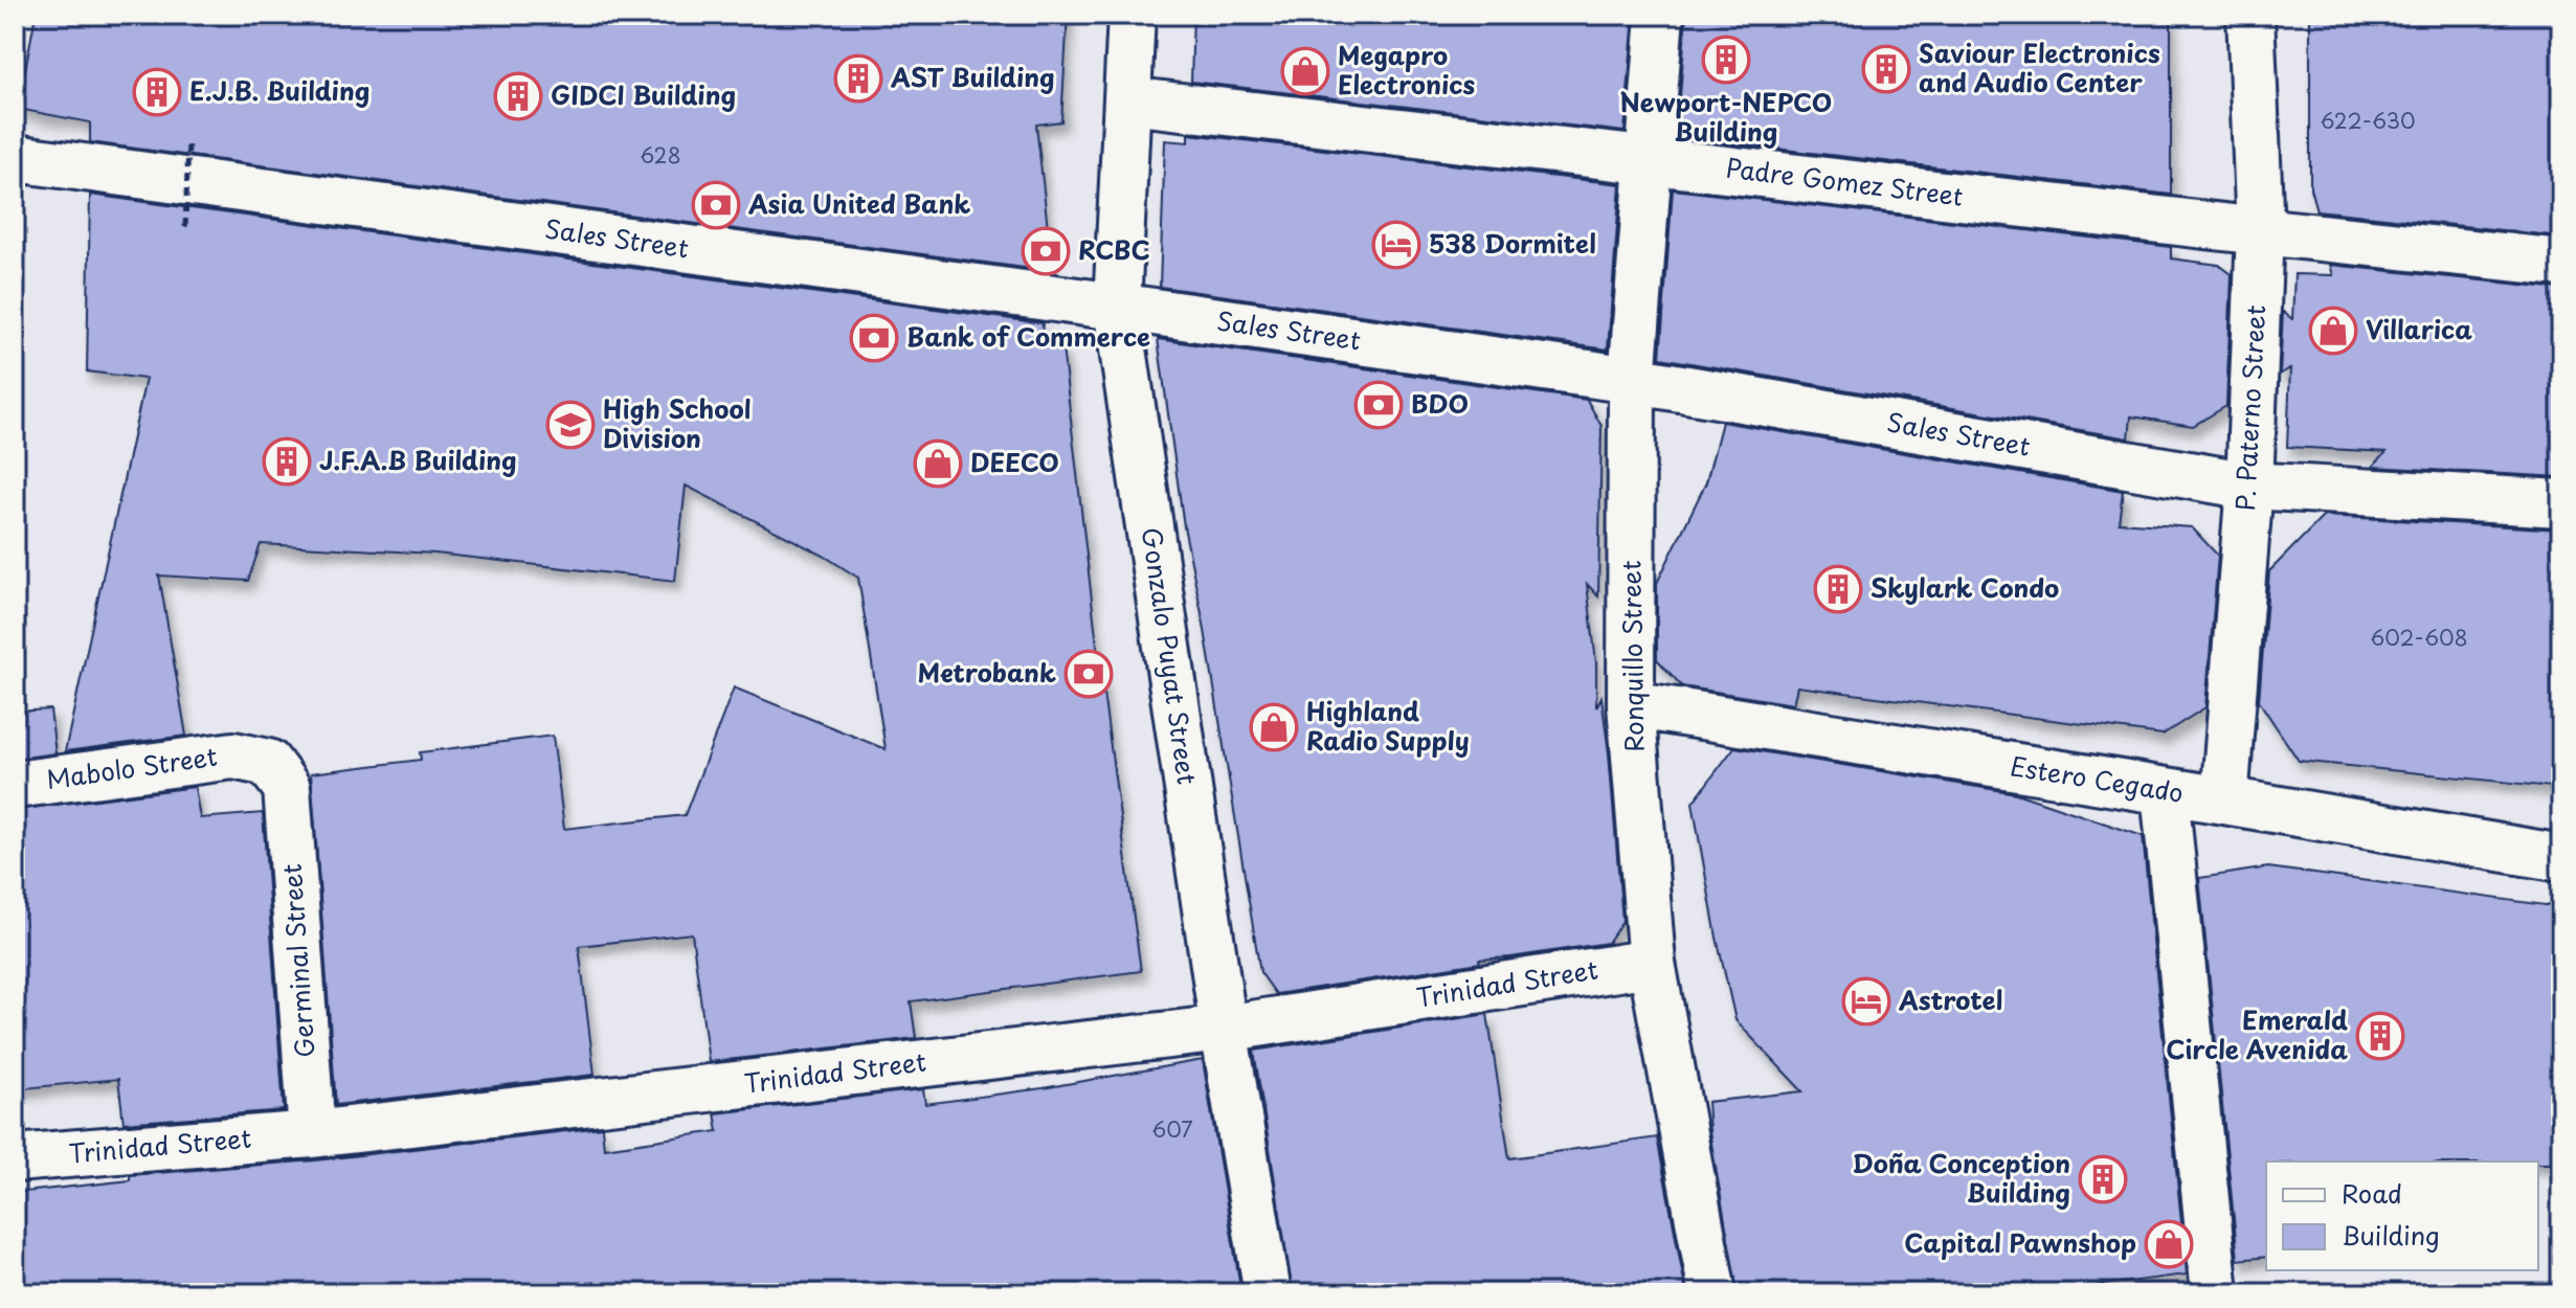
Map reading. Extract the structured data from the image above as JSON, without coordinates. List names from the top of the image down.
{
  "streets": {
    "street": [
      "Padre Gomez Street",
      "Sales Street",
      "P. Paterno Street",
      "Gonzalo Puyat Street",
      "Ronquillo Street",
      "Mabolo Street",
      "Estero Cegado",
      "Germinal Street",
      "Trinidad Street"
    ]
  },
  "crossings": [
    ["Padre Gomez Street", "P. Paterno Street"],
    ["Padre Gomez Street", "Gonzalo Puyat Street"],
    ["Padre Gomez Street", "Ronquillo Street"],
    ["Sales Street", "P. Paterno Street"],
    ["Sales Street", "Gonzalo Puyat Street"],
    ["Sales Street", "Ronquillo Street"],
    ["P. Paterno Street", "Estero Cegado"],
    ["Gonzalo Puyat Street", "Trinidad Street"],
    ["Ronquillo Street", "Estero Cegado"],
    ["Ronquillo Street", "Trinidad Street"],
    ["Mabolo Street", "Germinal Street"],
    ["Germinal Street", "Trinidad Street"]
  ],
  "places": {
    "building": [
      "Newport-NEPCO Building",
      "Saviour Electronics and Audio Center",
      "AST Building",
      "E.J.B. Building",
      "GIDCI Building",
      "J.F.A.B Building",
      "Skylark Condo",
      "Emerald Circle Avenida",
      "Doña Conception Building"
    ],
    "shop": [
      "Megapro Electronics",
      "Villarica",
      "DEECO",
      "Highland Radio Supply",
      "Capital Pawnshop"
    ],
    "bank": [
      "Asia United Bank",
      "RCBC",
      "Bank of Commerce",
      "BDO",
      "Metrobank"
    ],
    "hotel": ["538 Dormitel", "Astrotel"],
    "school or university": ["High School Division"]
  },
  "house_numbers": [
    "622-630",
    "628",
    "602-608",
    "607"
  ],
  "legend": ["Road", "Building"]
}
